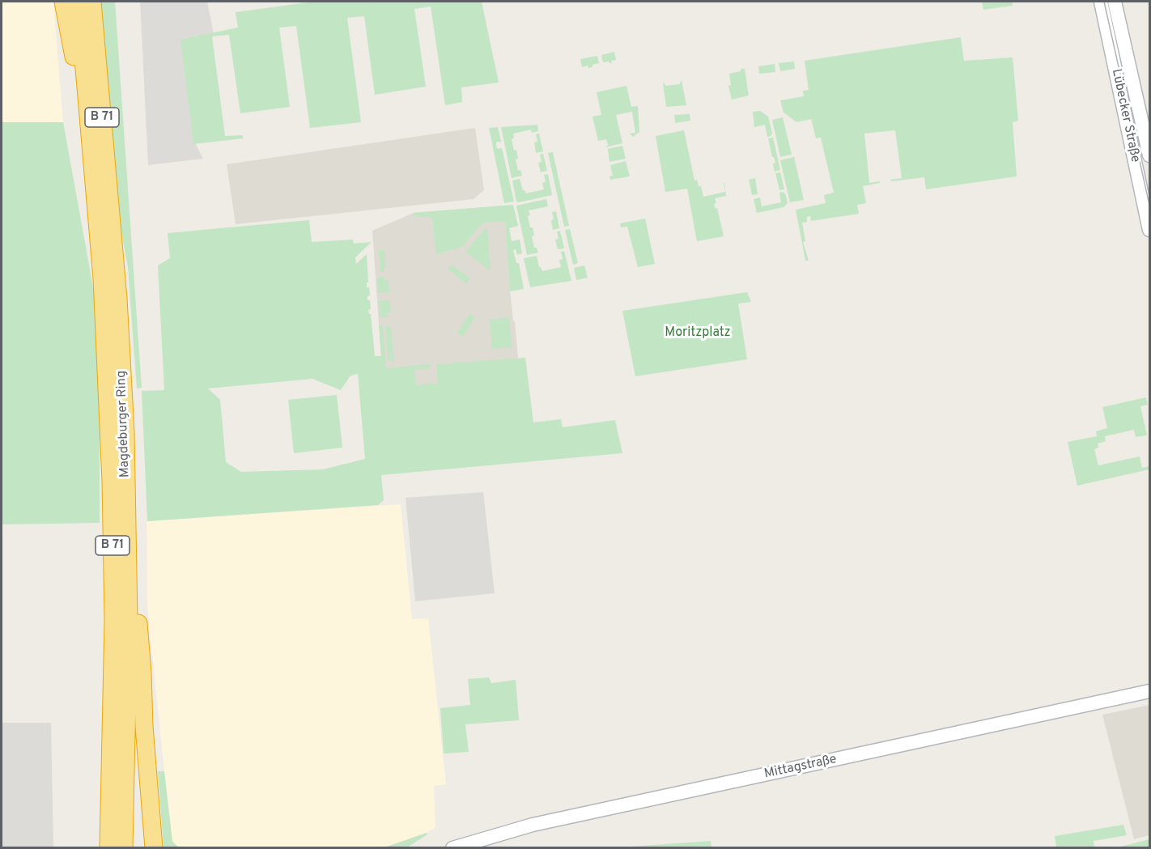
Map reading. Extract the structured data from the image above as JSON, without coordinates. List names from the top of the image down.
{
  "streets": {
    "highway": ["B 71", "Magdeburger Ring"],
    "street": ["Lübecker Straße", "Mittagstraße"]
  },
  "parks": ["Moritzplatz"]
}
